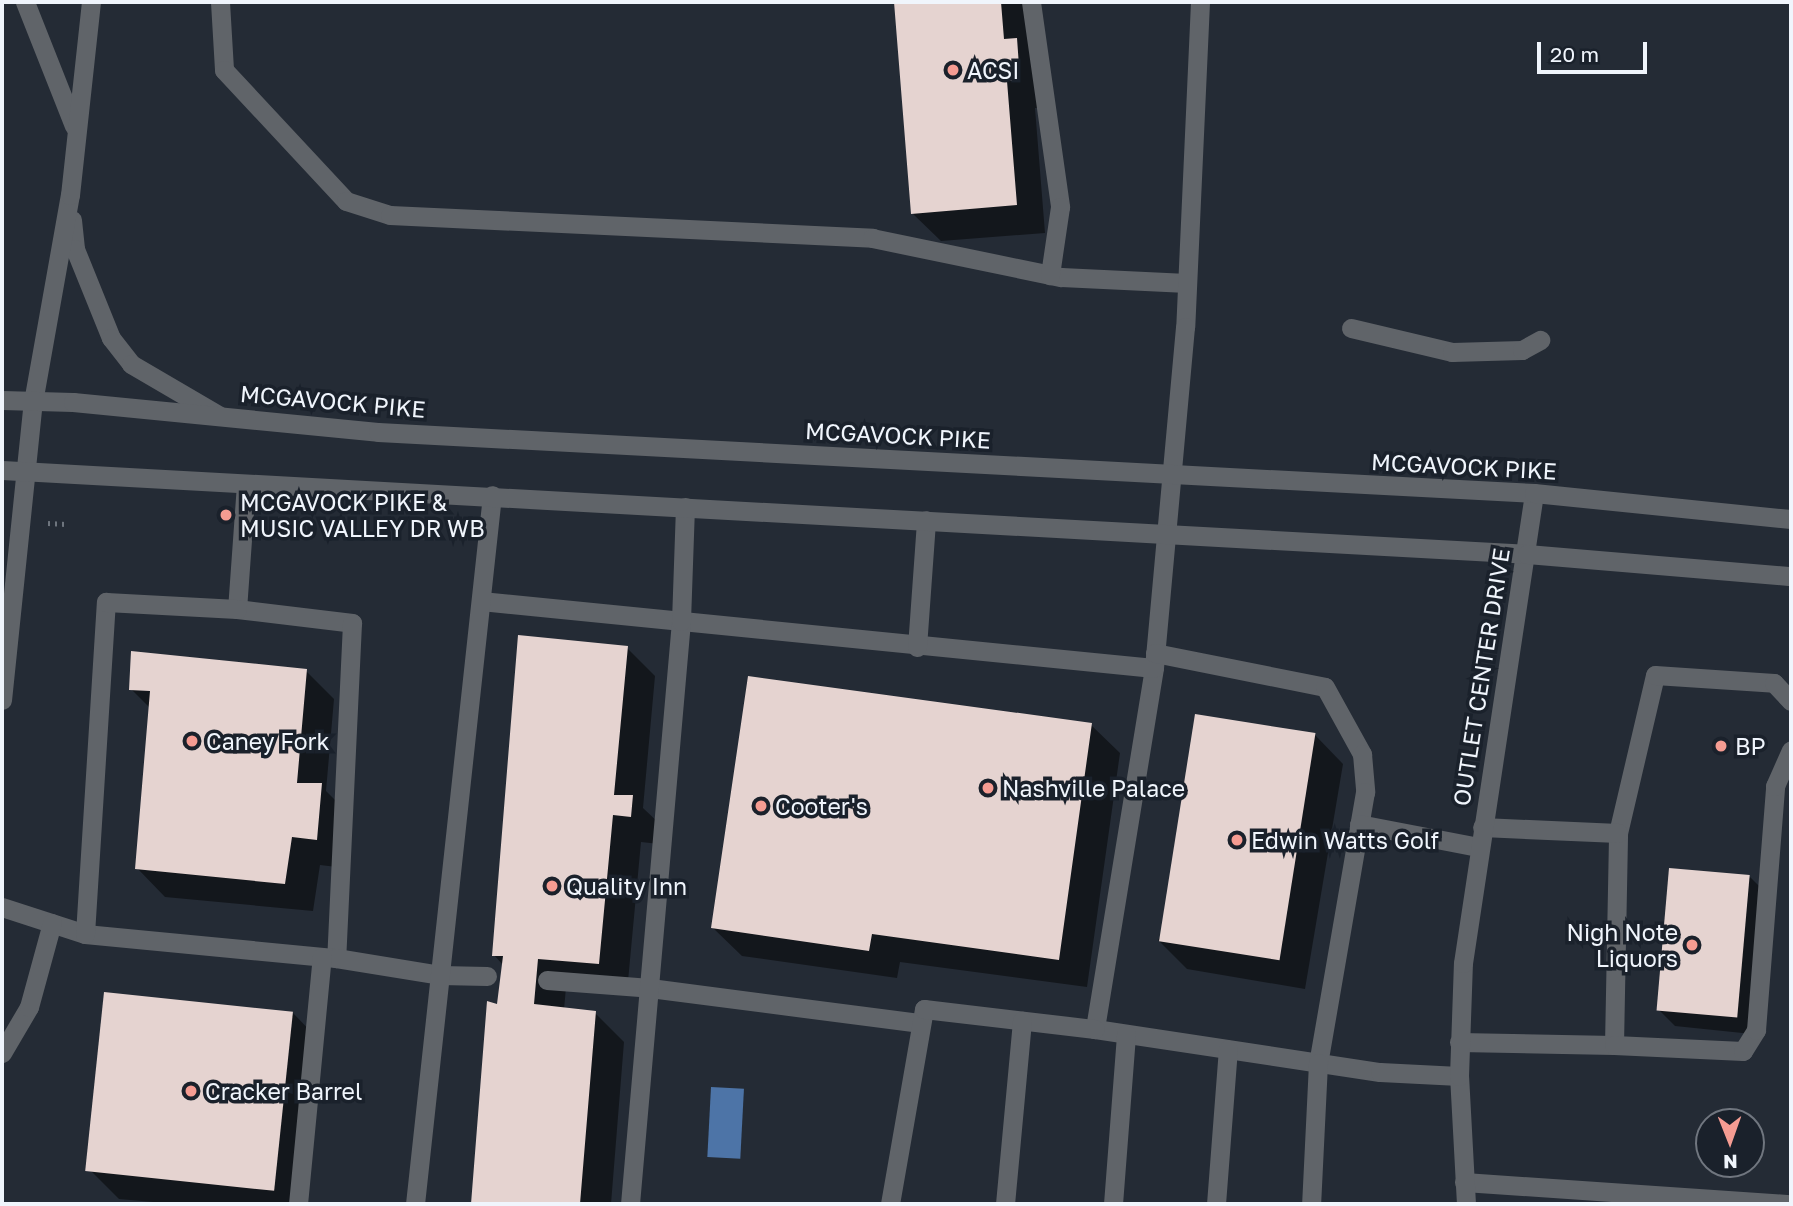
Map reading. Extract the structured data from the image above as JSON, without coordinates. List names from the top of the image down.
{
  "streets": {
    "street": ["MCGAVOCK PIKE", "OUTLET CENTER DRIVE"]
  },
  "crossings": [
    ["MCGAVOCK PIKE", "OUTLET CENTER DRIVE"]
  ],
  "places": [
    "ACSI",
    "MCGAVOCK PIKE & MUSIC VALLEY DR WB",
    "Caney Fork",
    "BP",
    "Nashville Palace",
    "Cooter's",
    "Edwin Watts Golf",
    "Quality Inn",
    "Nigh Note Liquors",
    "Cracker Barrel"
  ],
  "scale_bar": "20 m",
  "north": "bottom"
}
